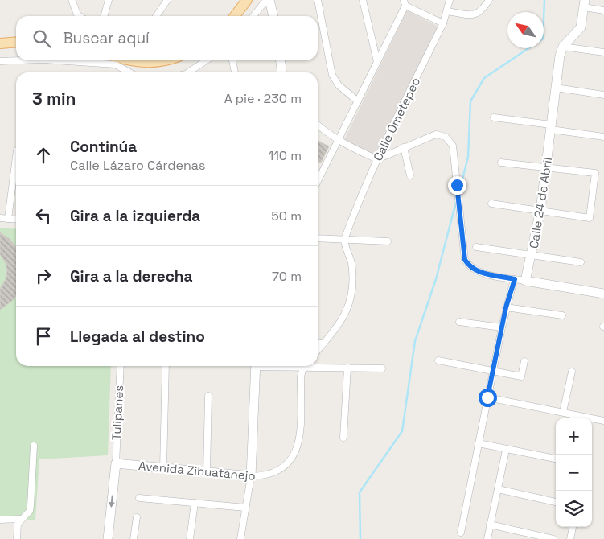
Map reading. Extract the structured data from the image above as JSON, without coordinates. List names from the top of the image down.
{
  "streets": {
    "street": [
      "Calle Ometepec",
      "Calle 24 de Abril",
      "Tulipanes",
      "Avenida Zihuatanejo"
    ]
  },
  "crossings": [
    ["Tulipanes", "Avenida Zihuatanejo"]
  ],
  "north": "top left",
  "page": {
    "search": "Buscar aquí",
    "heading": ["3 min", "A pie · 230 m"],
    "list": [
      ["Continúa", "Calle Lázaro Cárdenas", "110 m"],
      ["Gira a la izquierda", "50 m"],
      ["Gira a la derecha", "70 m"],
      "Llegada al destino"
    ],
    "map_buttons": ["+", "−"]
  }
}
